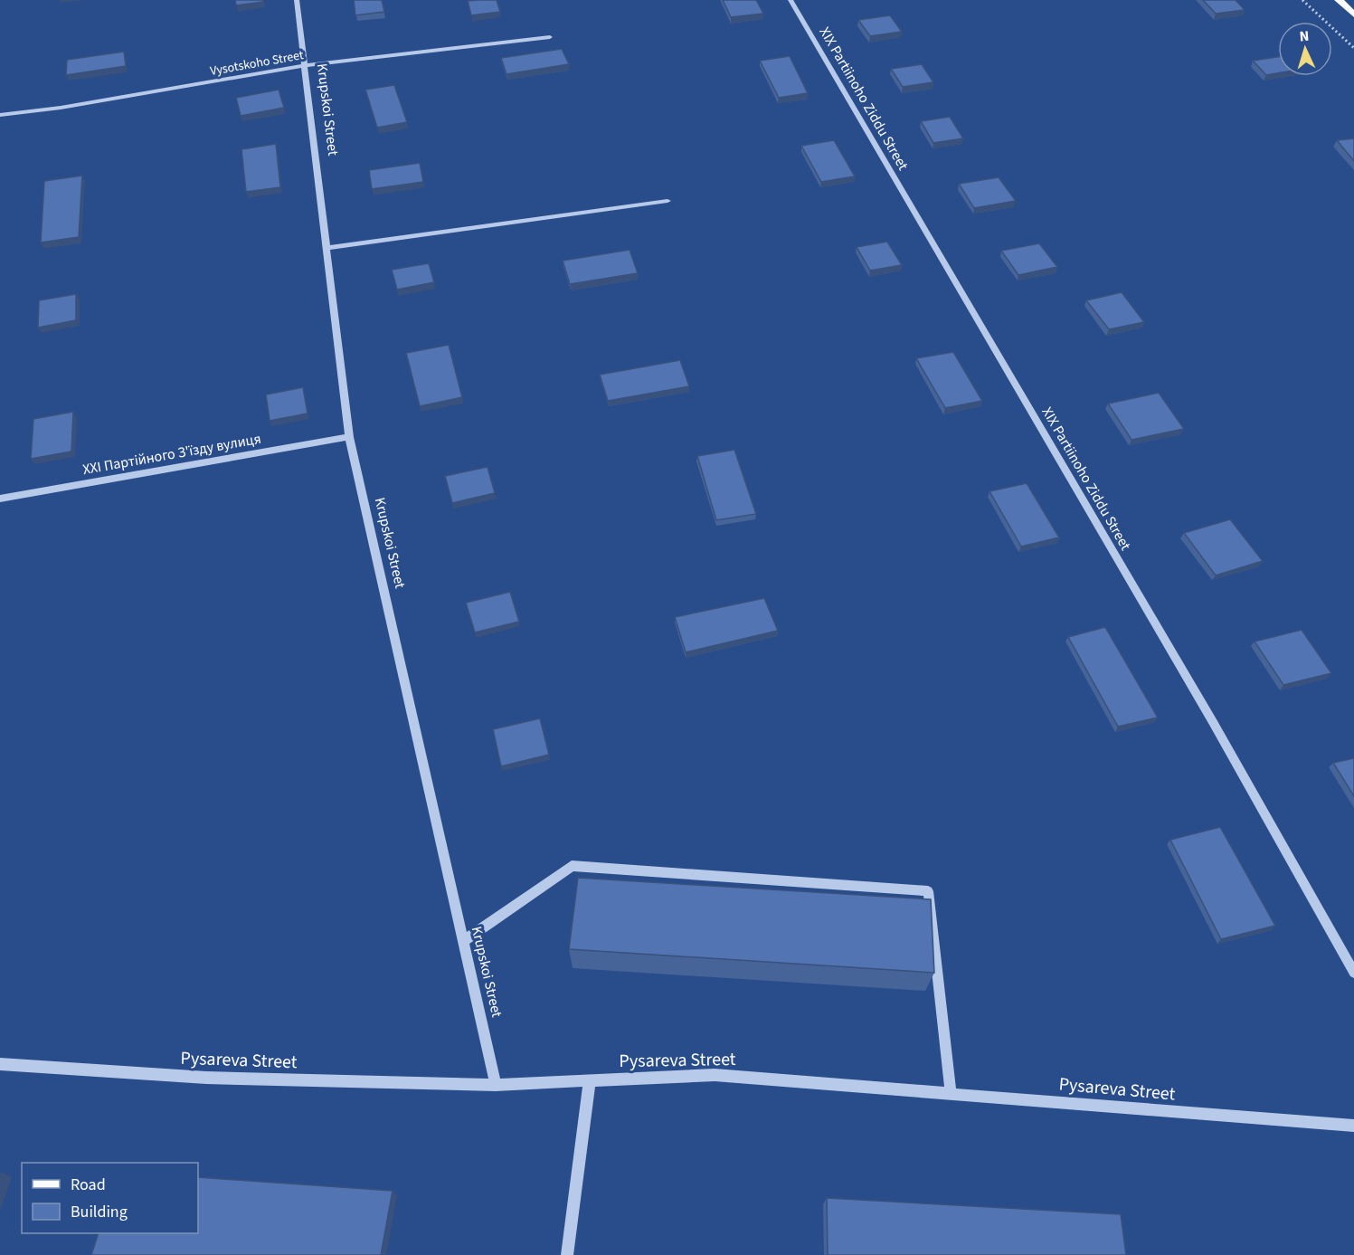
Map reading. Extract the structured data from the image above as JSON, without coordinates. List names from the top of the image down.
{
  "streets": {
    "street": [
      "Vysotskoho Street",
      "XIX Partiinoho Ziddu Street",
      "Krupskoi Street",
      "XXI Партійного З'їзду вулиця",
      "Pysareva Street"
    ]
  },
  "crossings": [
    ["Vysotskoho Street", "Krupskoi Street"],
    ["Krupskoi Street", "XXI Партійного З'їзду вулиця"],
    ["Krupskoi Street", "Pysareva Street"]
  ],
  "legend": ["Road", "Building"],
  "north": "top"
}
